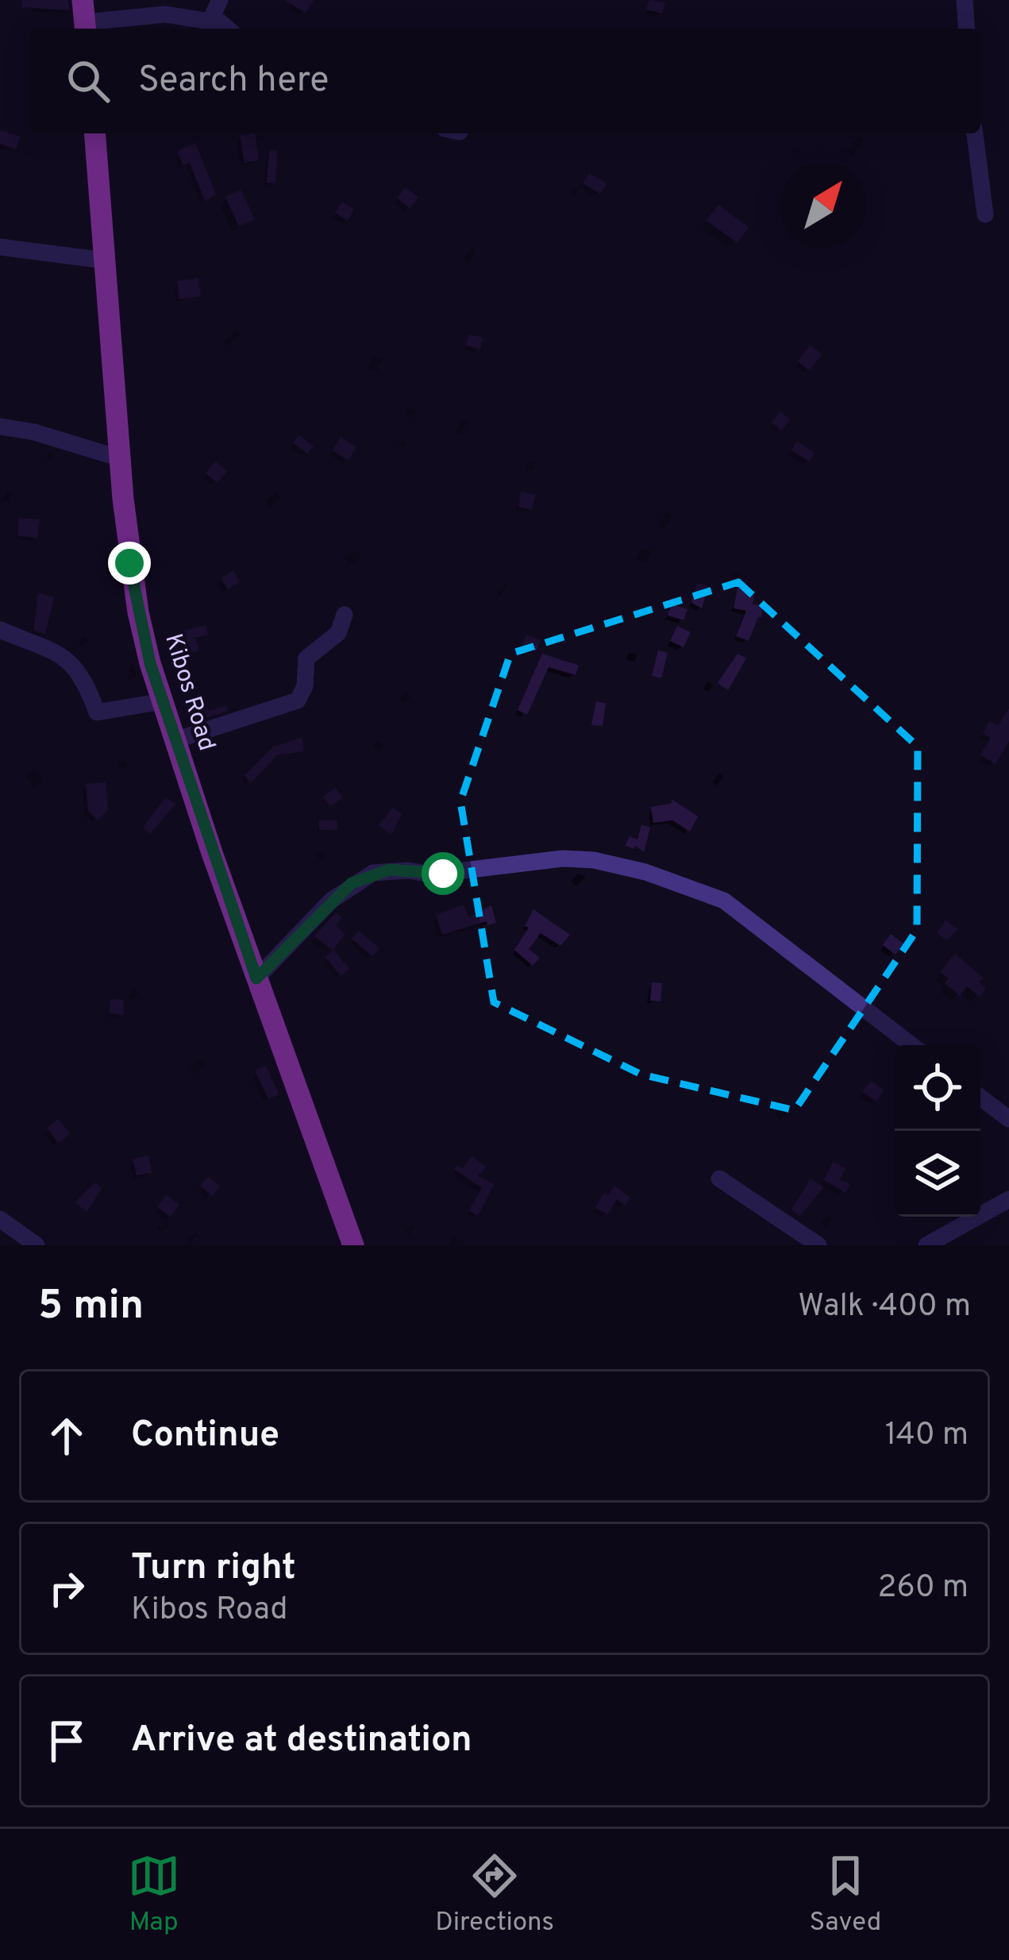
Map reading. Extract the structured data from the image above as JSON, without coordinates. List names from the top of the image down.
{
  "streets": {
    "main road": ["Kibos Road"]
  },
  "north": "top right",
  "page": {
    "search": "Search here",
    "heading": ["5 min", "Walk · 400 m"],
    "list": [
      ["Continue", "140 m"],
      ["Turn right", "Kibos Road", "260 m"],
      "Arrive at destination"
    ],
    "nav": ["Map", "Directions", "Saved"]
  }
}
